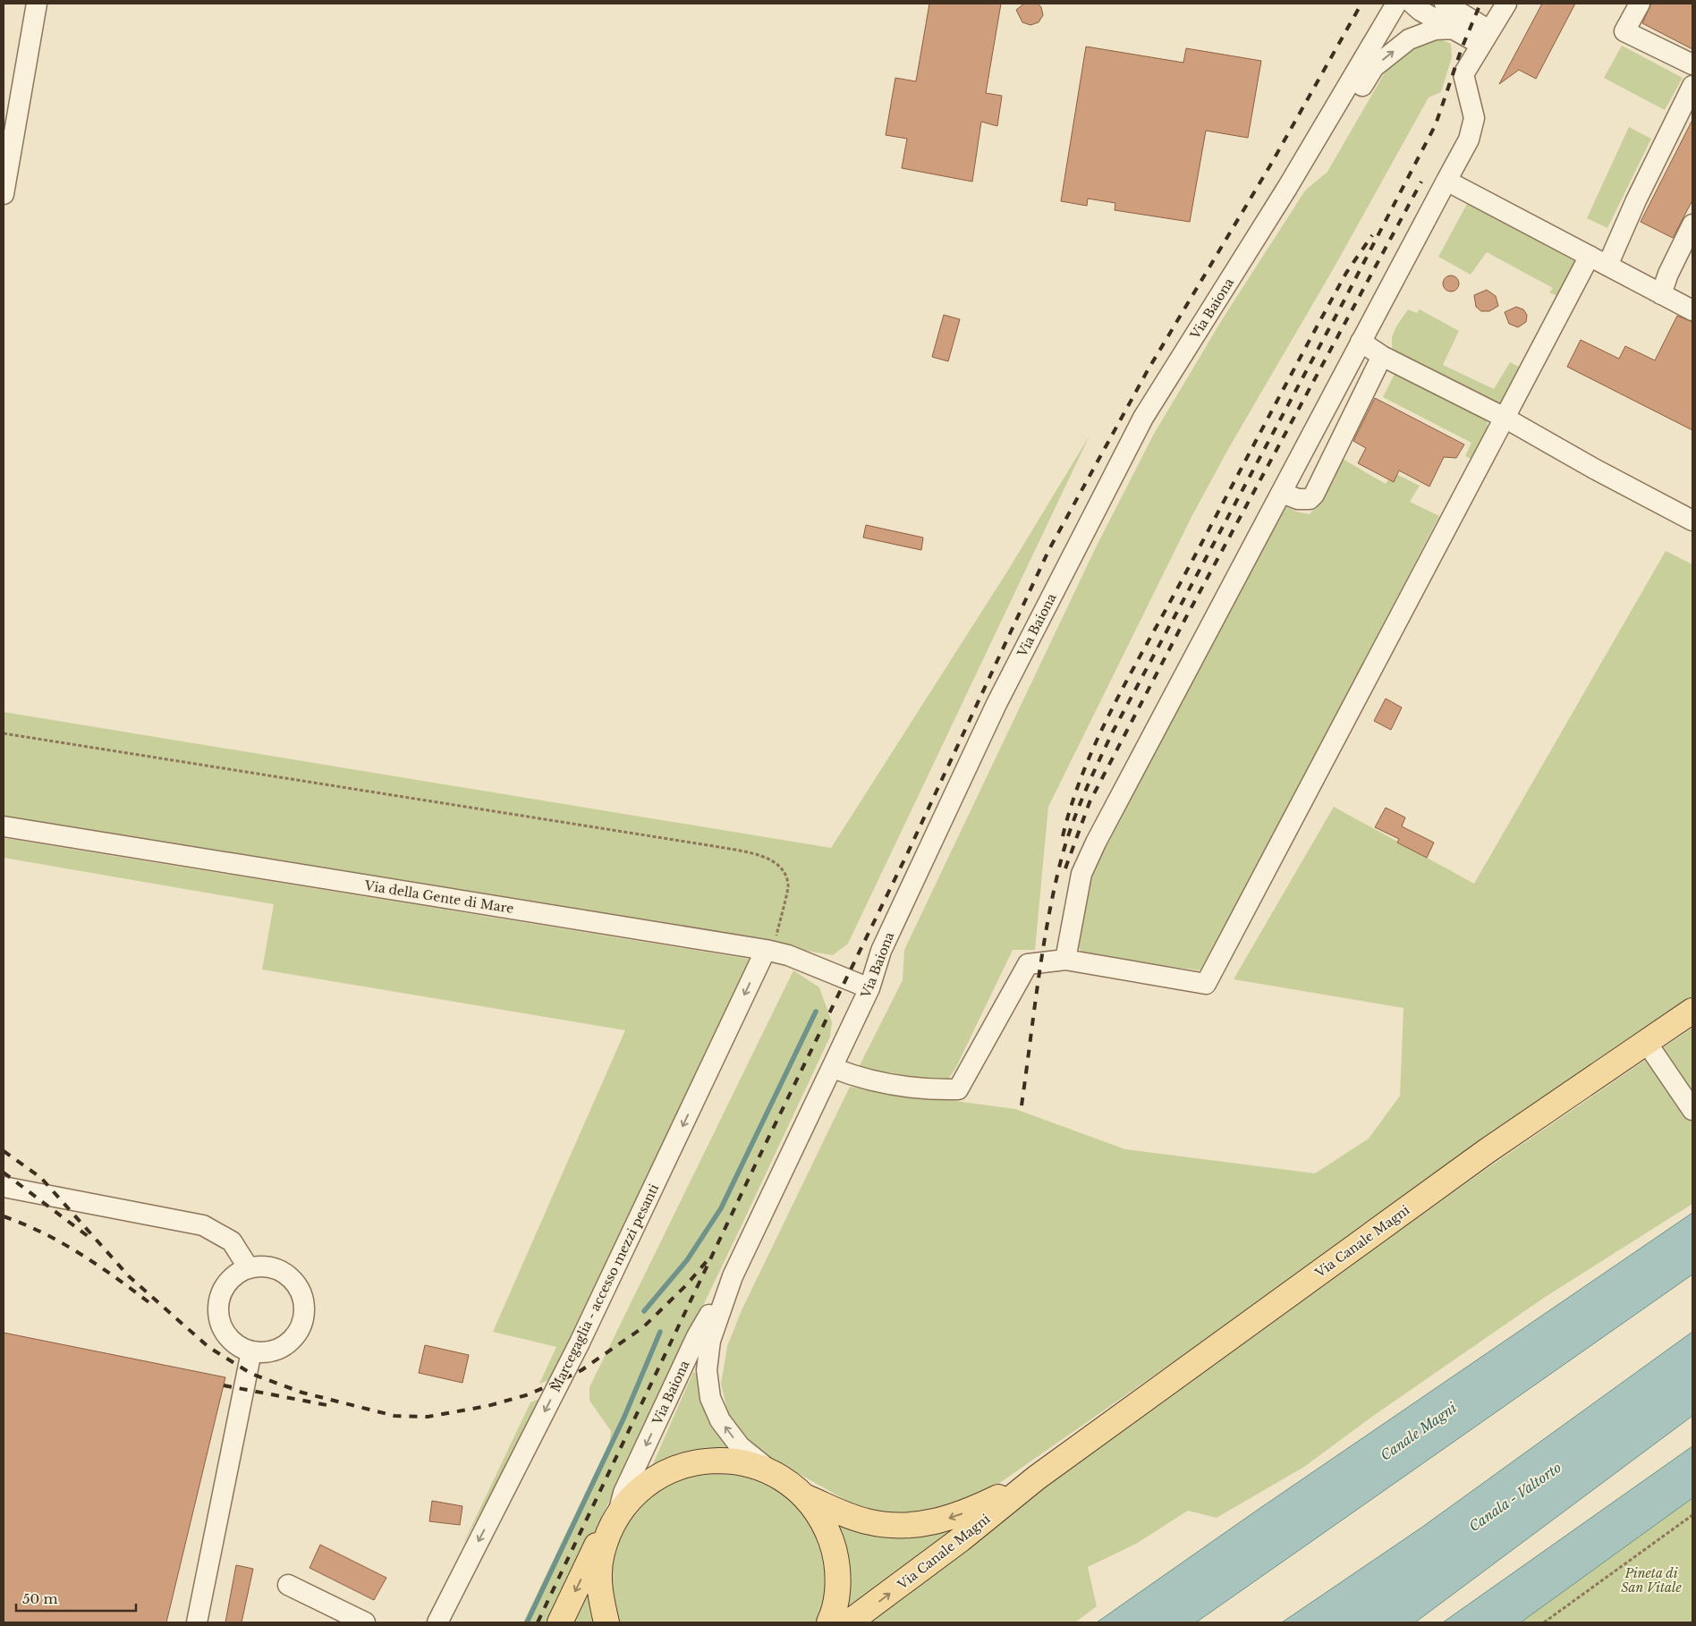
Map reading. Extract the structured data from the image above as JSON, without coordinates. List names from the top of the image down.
{
  "streets": {
    "main road": ["Via Baiona", "Via Canale Magni"],
    "street": ["Via della Gente di Mare", "Marcegaglia - accesso mezzi pesanti"]
  },
  "crossings": [
    ["Via Baiona", "Via della Gente di Mare"],
    ["Via della Gente di Mare", "Marcegaglia - accesso mezzi pesanti"]
  ],
  "one_way": ["Marcegaglia - accesso mezzi pesanti"],
  "water": ["Canale Magni", "Canala - Valtorto"],
  "parks": ["Pineta di San Vitale"],
  "scale_bar": "50 m"
}
